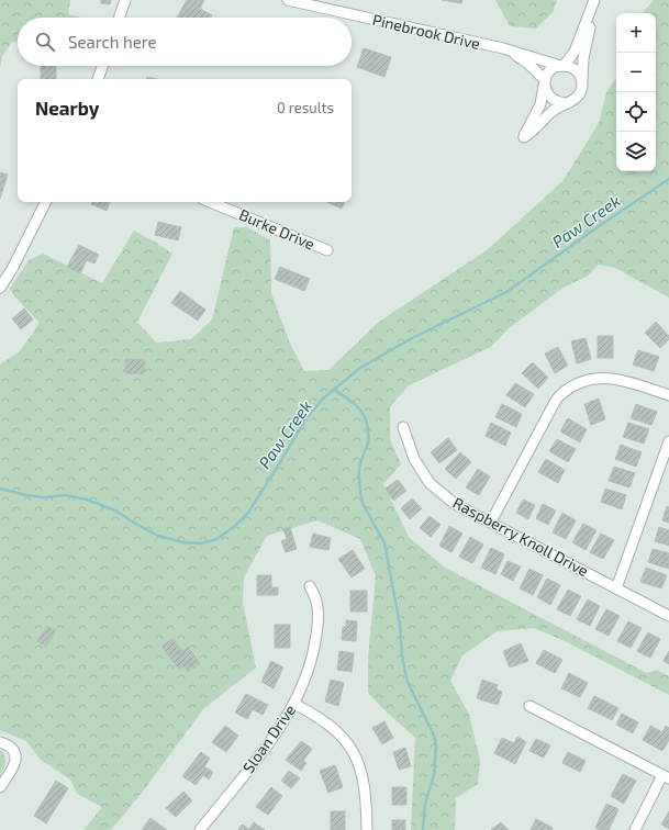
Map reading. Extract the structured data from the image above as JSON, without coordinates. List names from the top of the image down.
{
  "streets": {
    "street": [
      "Pinebrook Drive",
      "Burke Drive",
      "Raspberry Knoll Drive",
      "Sloan Drive"
    ]
  },
  "water": ["Paw Creek"],
  "page": {
    "map_buttons": ["+", "−"],
    "search": "Search here",
    "heading": ["Nearby", "0 results"]
  }
}
